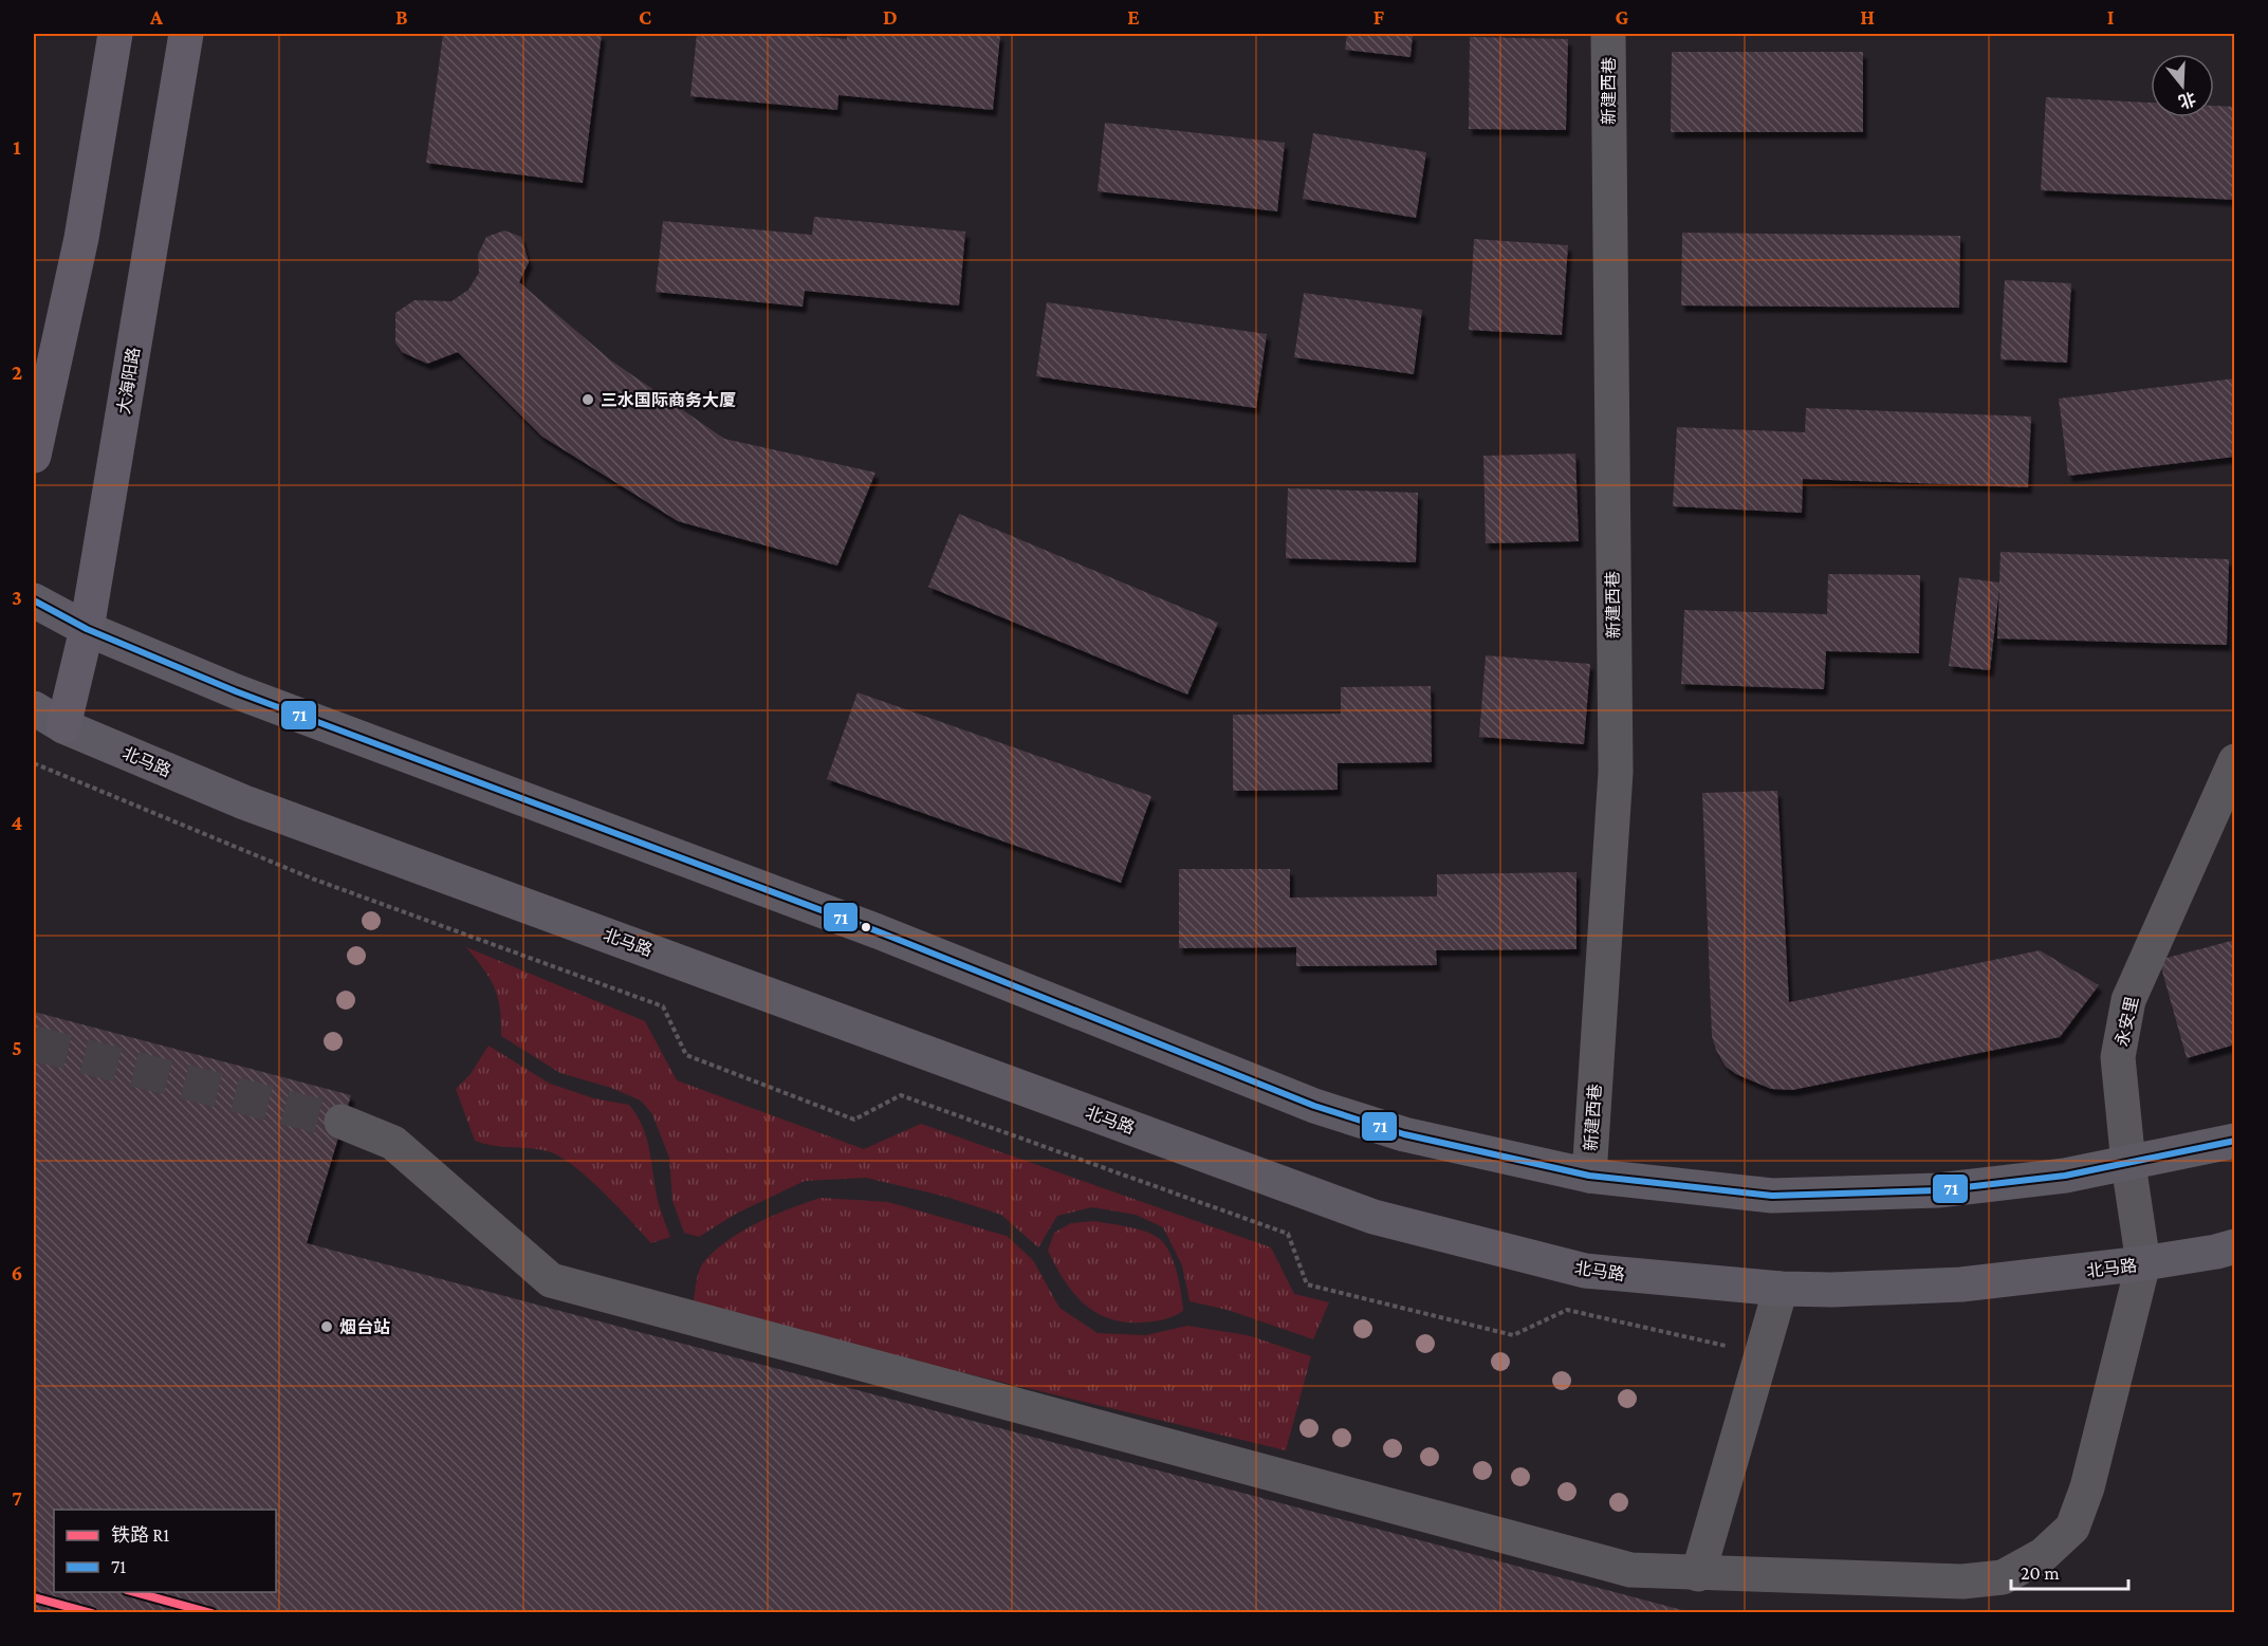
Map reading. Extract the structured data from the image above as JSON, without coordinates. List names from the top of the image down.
{
  "streets": {
    "highway": ["大海阳路"],
    "main road": ["北马路"],
    "street": ["新建西巷", "永安里"]
  },
  "crossings": [
    ["大海阳路", "北马路"],
    ["北马路", "永安里"]
  ],
  "places": ["三水国际商务大厦", "烟台站"],
  "lines": ["transit line 71", "rail line R1"],
  "legend": ["铁路 R1", "71"],
  "scale_bar": "20 m",
  "north": "bottom",
  "grid": {
    "columns": [
      "A",
      "B",
      "C",
      "D",
      "E",
      "F",
      "G",
      "H",
      "I"
    ],
    "rows": [
      "1",
      "2",
      "3",
      "4",
      "5",
      "6",
      "7"
    ]
  }
}
